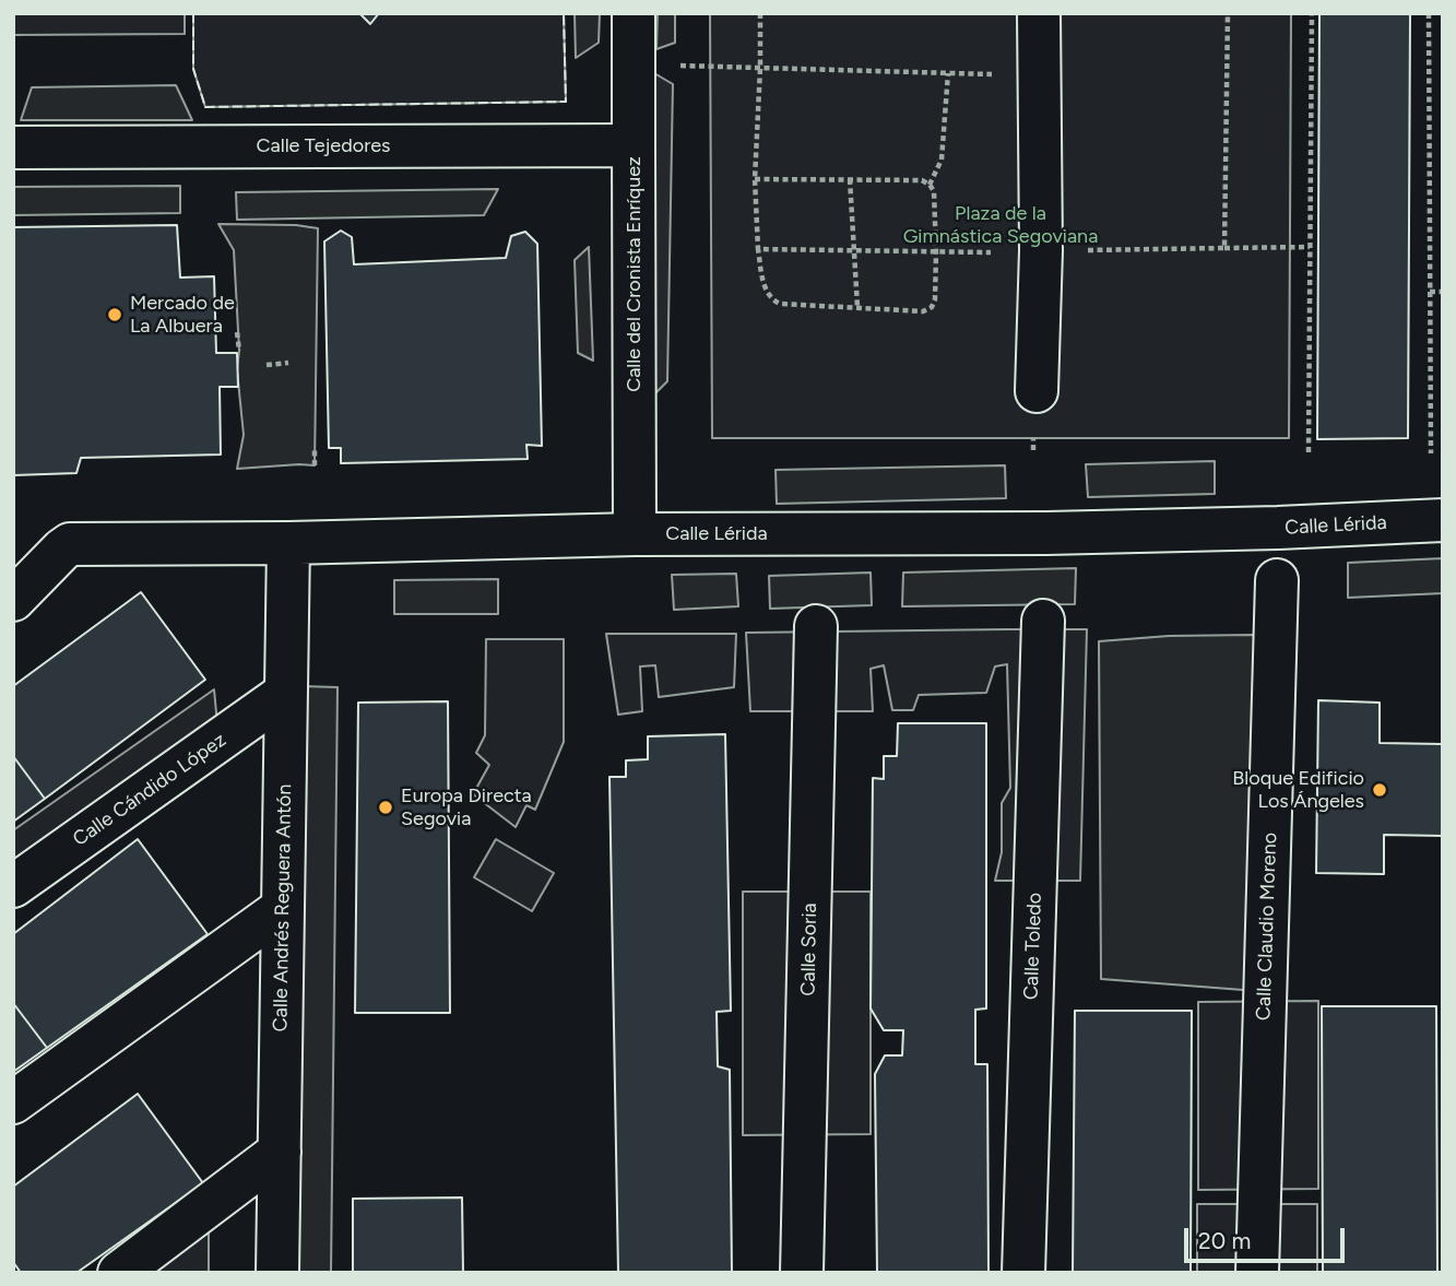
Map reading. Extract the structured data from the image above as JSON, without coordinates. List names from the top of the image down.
{
  "streets": {
    "street": [
      "Calle Tejedores",
      "Calle del Cronista Enríquez",
      "Calle Lérida",
      "Calle Cándido López",
      "Calle Andrés Reguera Antón",
      "Calle Claudio Moreno",
      "Calle Toledo",
      "Calle Soria"
    ]
  },
  "crossings": [
    ["Calle Tejedores", "Calle del Cronista Enríquez"],
    ["Calle del Cronista Enríquez", "Calle Lérida"],
    ["Calle Lérida", "Calle Andrés Reguera Antón"],
    ["Calle Cándido López", "Calle Andrés Reguera Antón"]
  ],
  "parks": ["Plaza de la Gimnástica Segoviana"],
  "places": ["Mercado de La Albuera", "Bloque Edificio Los Ángeles", "Europa Directa Segovia"],
  "scale_bar": "20 m"
}
